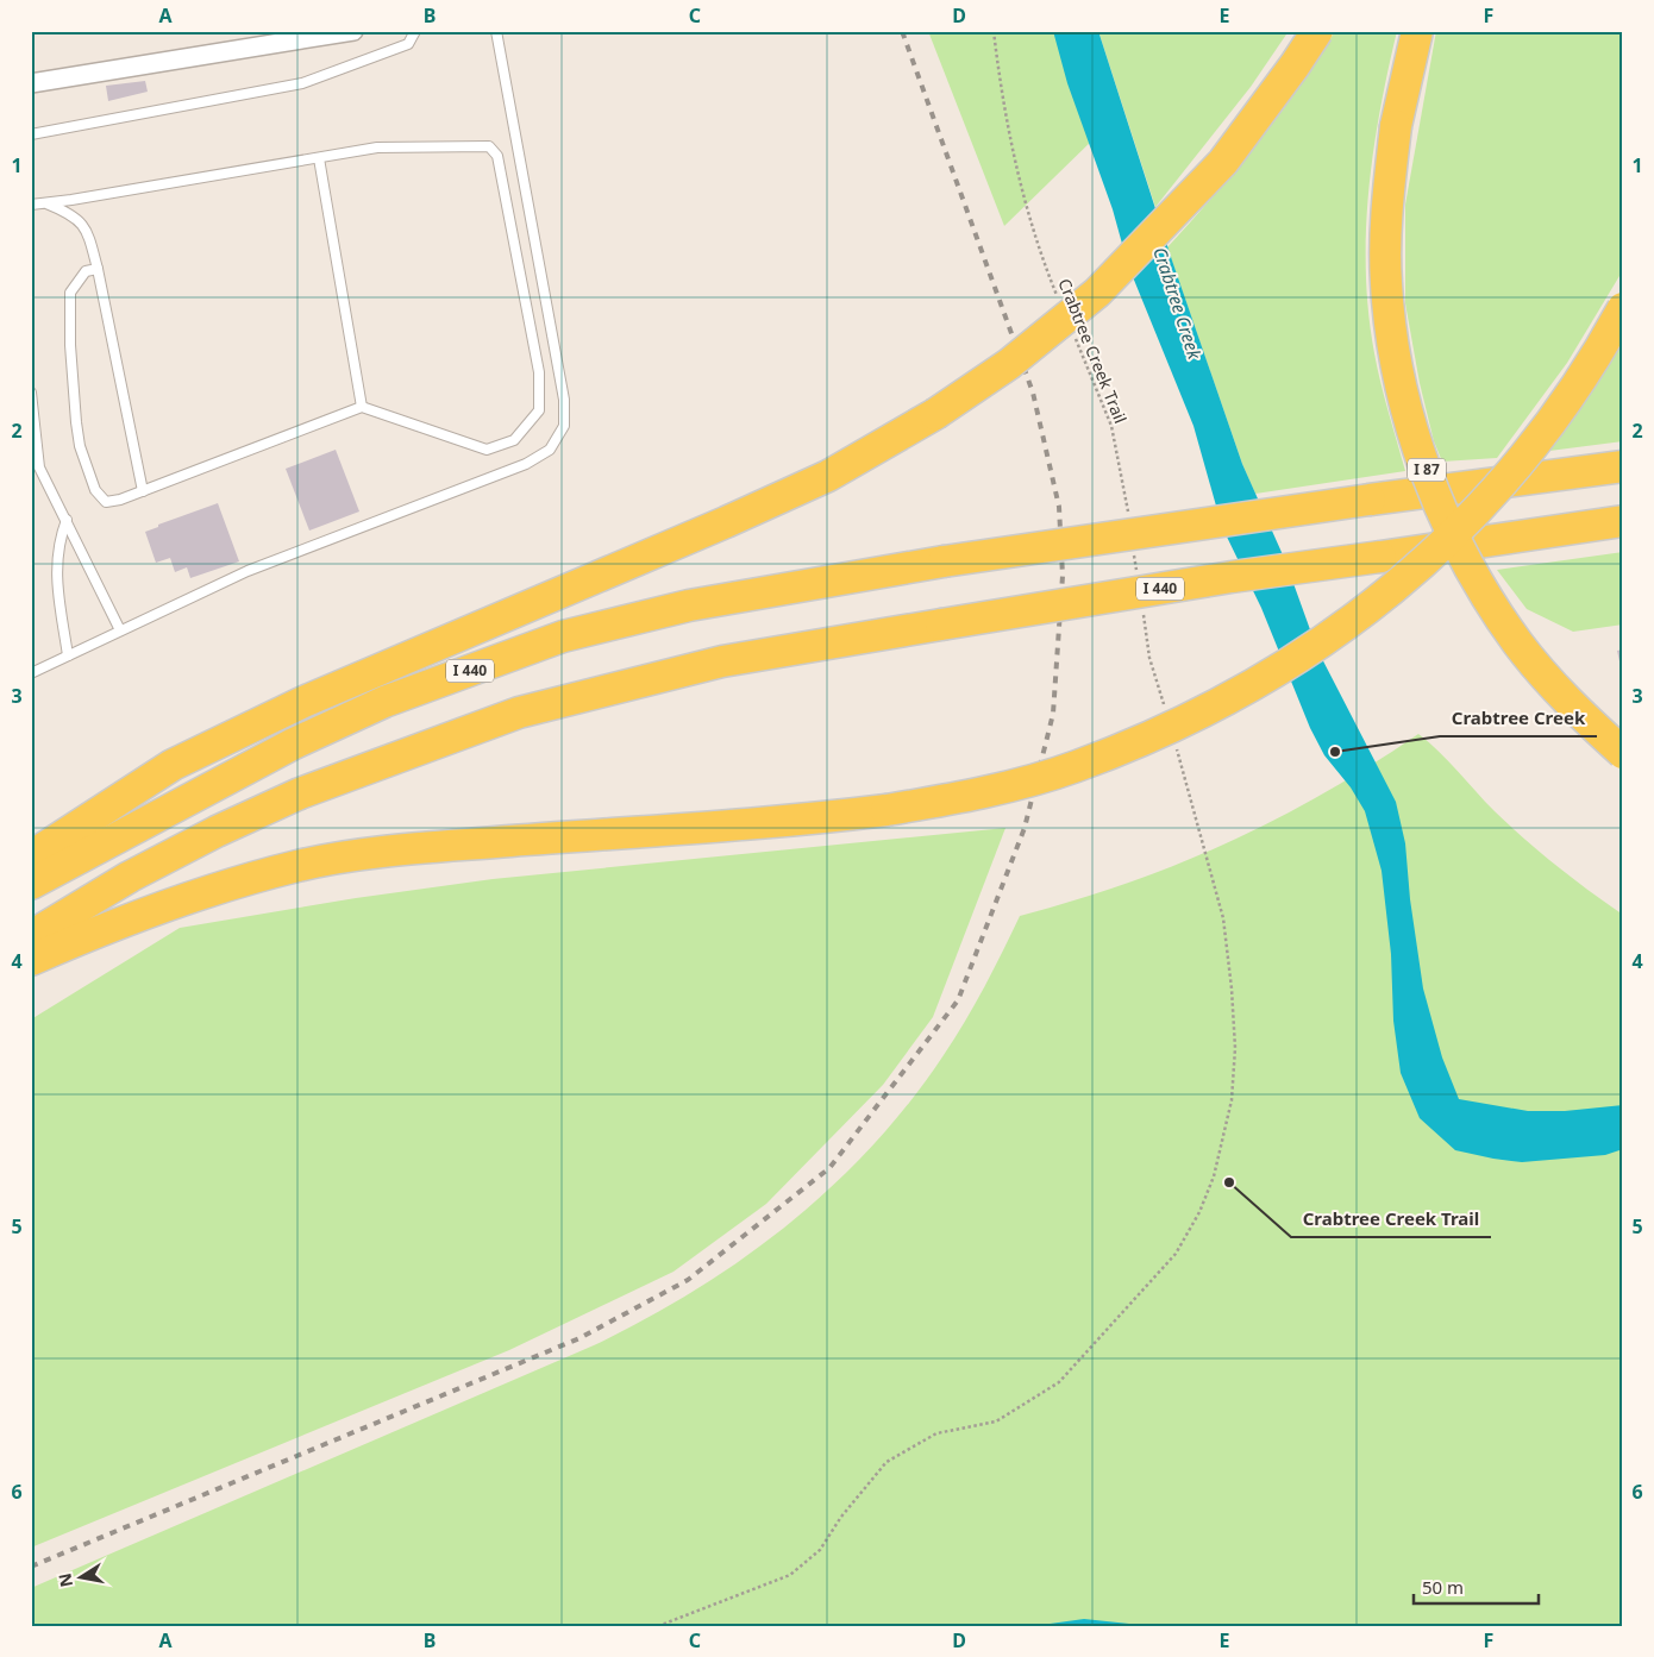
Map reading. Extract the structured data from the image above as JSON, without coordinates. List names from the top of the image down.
{
  "streets": {
    "highway": ["I 87", "I 440"],
    "path": ["Crabtree Creek Trail"]
  },
  "water": ["Crabtree Creek"],
  "places": ["Crabtree Creek", "Crabtree Creek Trail"],
  "scale_bar": "50 m",
  "north": "left",
  "grid": {
    "columns": [
      "A",
      "B",
      "C",
      "D",
      "E",
      "F"
    ],
    "rows": [
      "1",
      "2",
      "3",
      "4",
      "5",
      "6"
    ]
  }
}
